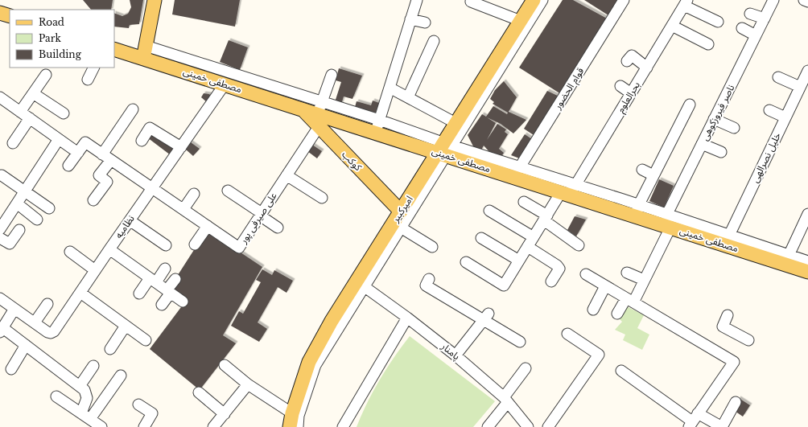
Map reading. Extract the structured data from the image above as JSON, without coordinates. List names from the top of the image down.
{
  "streets": {
    "main road": ["مصطفی خمینی", "کوکب", "امیرکبیر"],
    "street": [
      "قوام الحضور",
      "بحرالعلوم",
      "ناصر فیروزکوهی",
      "خلیل نصرالهی",
      "علی صیرفی پور",
      "نظامیه",
      "پامنار"
    ]
  },
  "crossings": [
    ["مصطفی خمینی", "قوام الحضور"],
    ["مصطفی خمینی", "بحرالعلوم"],
    ["مصطفی خمینی", "ناصر فیروزکوهی"],
    ["مصطفی خمینی", "خلیل نصرالهی"],
    ["مصطفی خمینی", "کوکب"],
    ["مصطفی خمینی", "امیرکبیر"],
    ["مصطفی خمینی", "علی صیرفی پور"],
    ["مصطفی خمینی", "نظامیه"],
    ["کوکب", "امیرکبیر"],
    ["کوکب", "علی صیرفی پور"],
    ["امیرکبیر", "پامنار"],
    ["علی صیرفی پور", "نظامیه"]
  ],
  "legend": ["Road", "Park", "Building"]
}
